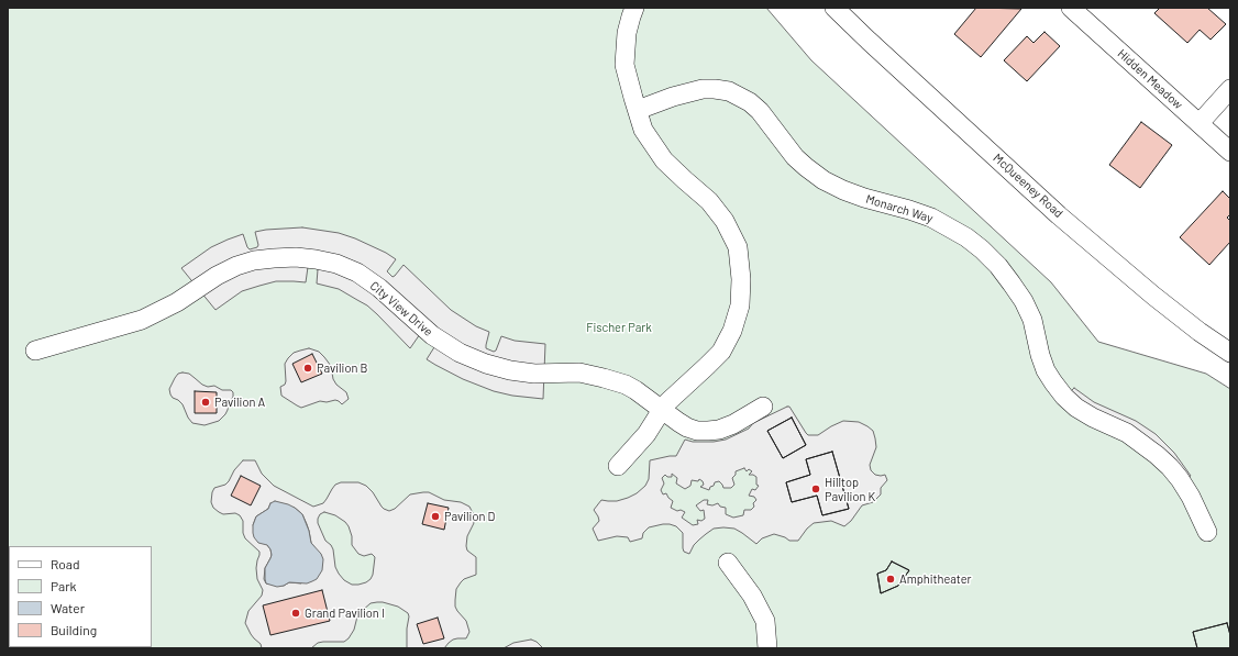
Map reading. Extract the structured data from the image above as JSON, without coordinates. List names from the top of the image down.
{
  "streets": {
    "street": [
      "Hidden Meadow",
      "McQueeney Road",
      "Monarch Way",
      "City View Drive"
    ]
  },
  "parks": ["Fischer Park"],
  "places": [
    "Pavilion B",
    "Pavilion A",
    "Hilltop Pavilion K",
    "Pavilion D",
    "Amphitheater",
    "Grand Pavilion I"
  ],
  "legend": [
    "Road",
    "Park",
    "Water",
    "Building"
  ]
}
